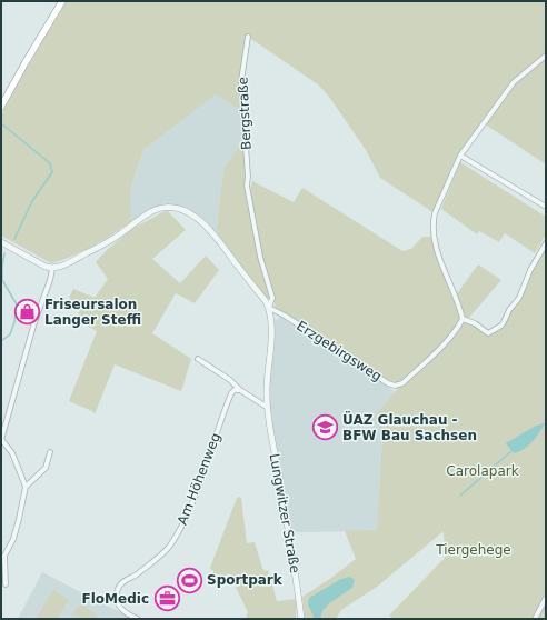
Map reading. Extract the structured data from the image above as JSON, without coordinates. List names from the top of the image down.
{
  "streets": {
    "street": [
      "Bergstraße",
      "Erzgebirgsweg",
      "Am Höhenweg",
      "Lungwitzer Straße"
    ]
  },
  "crossings": [
    ["Bergstraße", "Erzgebirgsweg"],
    ["Bergstraße", "Lungwitzer Straße"],
    ["Erzgebirgsweg", "Lungwitzer Straße"]
  ],
  "parks": ["Carolapark", "Tiergehege"],
  "places": {
    "shop": ["Friseursalon Langer Steffi"],
    "school or university": ["ÜAZ Glauchau - BFW Bau Sachsen"],
    "sports": ["Sportpark"],
    "office": ["FloMedic"]
  }
}
